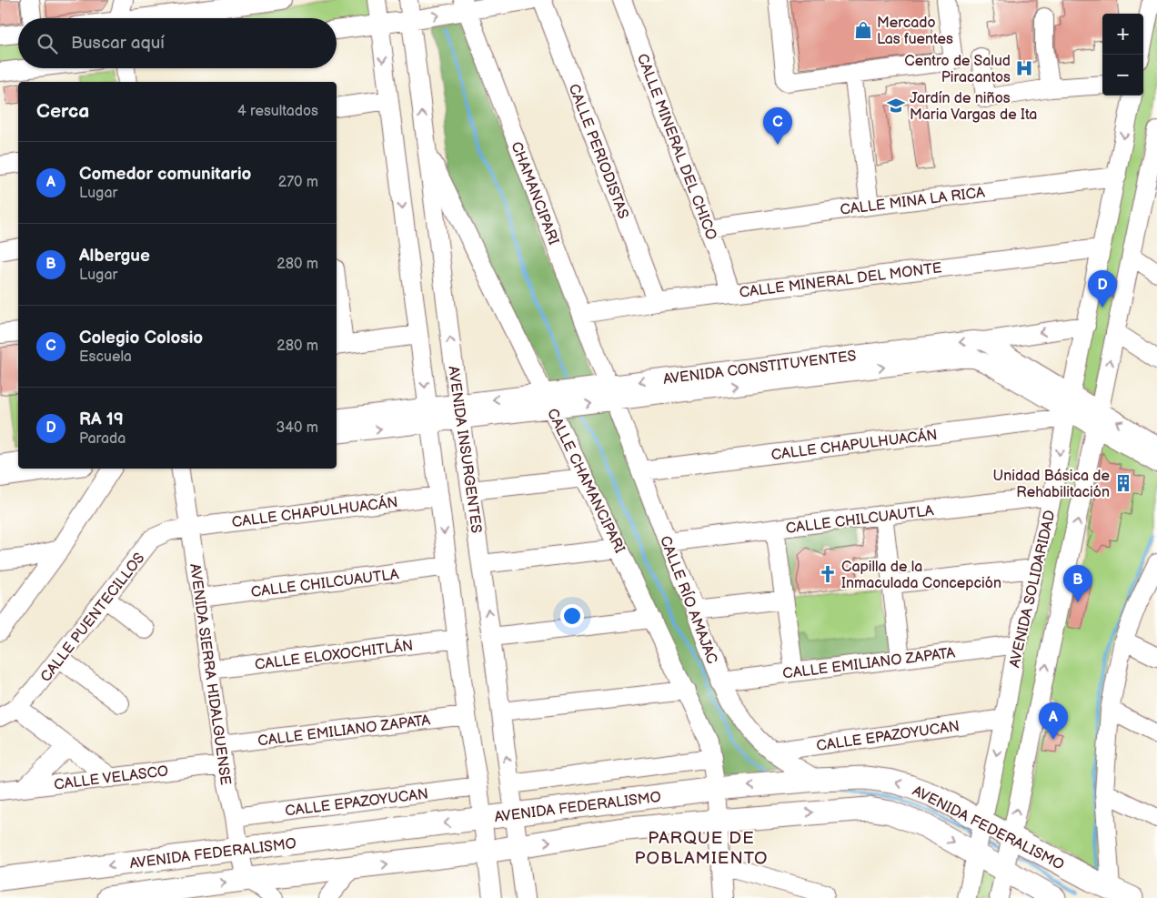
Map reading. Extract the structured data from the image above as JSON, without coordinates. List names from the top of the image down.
{
  "streets": {
    "main road": ["AVENIDA FEDERALISMO"],
    "street": [
      "CALLE MINERAL DEL CHICO",
      "CALLE PERIODISTAS",
      "CHAMANCIPARI",
      "CALLE MINA LA RICA",
      "CALLE MINERAL DEL MONTE",
      "AVENIDA CONSTITUYENTES",
      "CALLE CHAPULHUACÁN",
      "AVENIDA INSURGENTES",
      "CALLE CHAMANCIPARI",
      "CALLE CHILCUAUTLA",
      "AVENIDA SOLIDARIDAD",
      "CALLE RÍO AMAJAC",
      "CALLE PUENTECILLOS",
      "CALLE ELOXOCHITLÁN",
      "CALLE EMILIANO ZAPATA",
      "AVENIDA SIERRA HIDALGUENSE",
      "CALLE EPAZOYUCAN",
      "CALLE VELASCO"
    ]
  },
  "crossings": [
    ["CALLE MINERAL DEL CHICO", "CALLE MINA LA RICA"],
    ["CALLE MINERAL DEL CHICO", "CALLE MINERAL DEL MONTE"],
    ["CALLE PERIODISTAS", "CALLE MINERAL DEL MONTE"],
    ["CHAMANCIPARI", "CALLE MINERAL DEL MONTE"],
    ["CHAMANCIPARI", "AVENIDA CONSTITUYENTES"],
    ["CHAMANCIPARI", "CALLE RÍO AMAJAC"],
    ["CALLE MINA LA RICA", "AVENIDA SOLIDARIDAD"],
    ["CALLE MINERAL DEL MONTE", "AVENIDA SOLIDARIDAD"],
    ["AVENIDA CONSTITUYENTES", "CALLE CHAPULHUACÁN"],
    ["AVENIDA CONSTITUYENTES", "AVENIDA INSURGENTES"],
    ["AVENIDA CONSTITUYENTES", "CALLE CHAMANCIPARI"],
    ["AVENIDA CONSTITUYENTES", "AVENIDA SOLIDARIDAD"],
    ["AVENIDA CONSTITUYENTES", "CALLE RÍO AMAJAC"],
    ["CALLE CHAPULHUACÁN", "AVENIDA SOLIDARIDAD"],
    ["CALLE CHAPULHUACÁN", "CALLE RÍO AMAJAC"],
    ["CALLE CHAPULHUACÁN", "CALLE PUENTECILLOS"],
    ["CALLE CHAPULHUACÁN", "AVENIDA SIERRA HIDALGUENSE"],
    ["AVENIDA INSURGENTES", "CALLE CHAMANCIPARI"],
    ["AVENIDA INSURGENTES", "AVENIDA FEDERALISMO"],
    ["CALLE CHAMANCIPARI", "AVENIDA FEDERALISMO"],
    ["CALLE CHILCUAUTLA", "AVENIDA SOLIDARIDAD"],
    ["CALLE CHILCUAUTLA", "CALLE RÍO AMAJAC"],
    ["CALLE CHILCUAUTLA", "AVENIDA SIERRA HIDALGUENSE"],
    ["AVENIDA SOLIDARIDAD", "CALLE EMILIANO ZAPATA"],
    ["AVENIDA SOLIDARIDAD", "CALLE EPAZOYUCAN"],
    ["AVENIDA SOLIDARIDAD", "AVENIDA FEDERALISMO"],
    ["CALLE RÍO AMAJAC", "CALLE EMILIANO ZAPATA"],
    ["CALLE RÍO AMAJAC", "CALLE EPAZOYUCAN"],
    ["CALLE RÍO AMAJAC", "AVENIDA FEDERALISMO"],
    ["CALLE PUENTECILLOS", "AVENIDA SIERRA HIDALGUENSE"],
    ["CALLE ELOXOCHITLÁN", "AVENIDA SIERRA HIDALGUENSE"],
    ["CALLE EMILIANO ZAPATA", "AVENIDA SIERRA HIDALGUENSE"],
    ["AVENIDA SIERRA HIDALGUENSE", "CALLE EPAZOYUCAN"],
    ["AVENIDA SIERRA HIDALGUENSE", "CALLE VELASCO"],
    ["AVENIDA SIERRA HIDALGUENSE", "AVENIDA FEDERALISMO"]
  ],
  "districts": ["PARQUE DE POBLAMIENTO"],
  "places": {
    "shop": ["Mercado Las fuentes"],
    "hospital": ["Centro de Salud Piracantos"],
    "school or university": ["Jardín de niños Maria Vargas de Ita"],
    "building": ["Unidad Básica de Rehabilitación"],
    "church": ["Capilla de la Inmaculada Concepción"]
  },
  "page": {
    "map_buttons": ["+", "−"],
    "search": "Buscar aquí",
    "heading": ["Cerca", "4 resultados"],
    "pins": [
      "C",
      "D",
      "B",
      "A"
    ],
    "list": [
      {
        "mark": "A",
        "name": "Comedor comunitario",
        "note": "Lugar",
        "value": "270 m"
      },
      {
        "mark": "B",
        "name": "Albergue",
        "note": "Lugar",
        "value": "280 m"
      },
      {
        "mark": "C",
        "name": "Colegio Colosio",
        "note": "Escuela",
        "value": "280 m"
      },
      {
        "mark": "D",
        "name": "RA 19",
        "note": "Parada",
        "value": "340 m"
      }
    ]
  }
}
